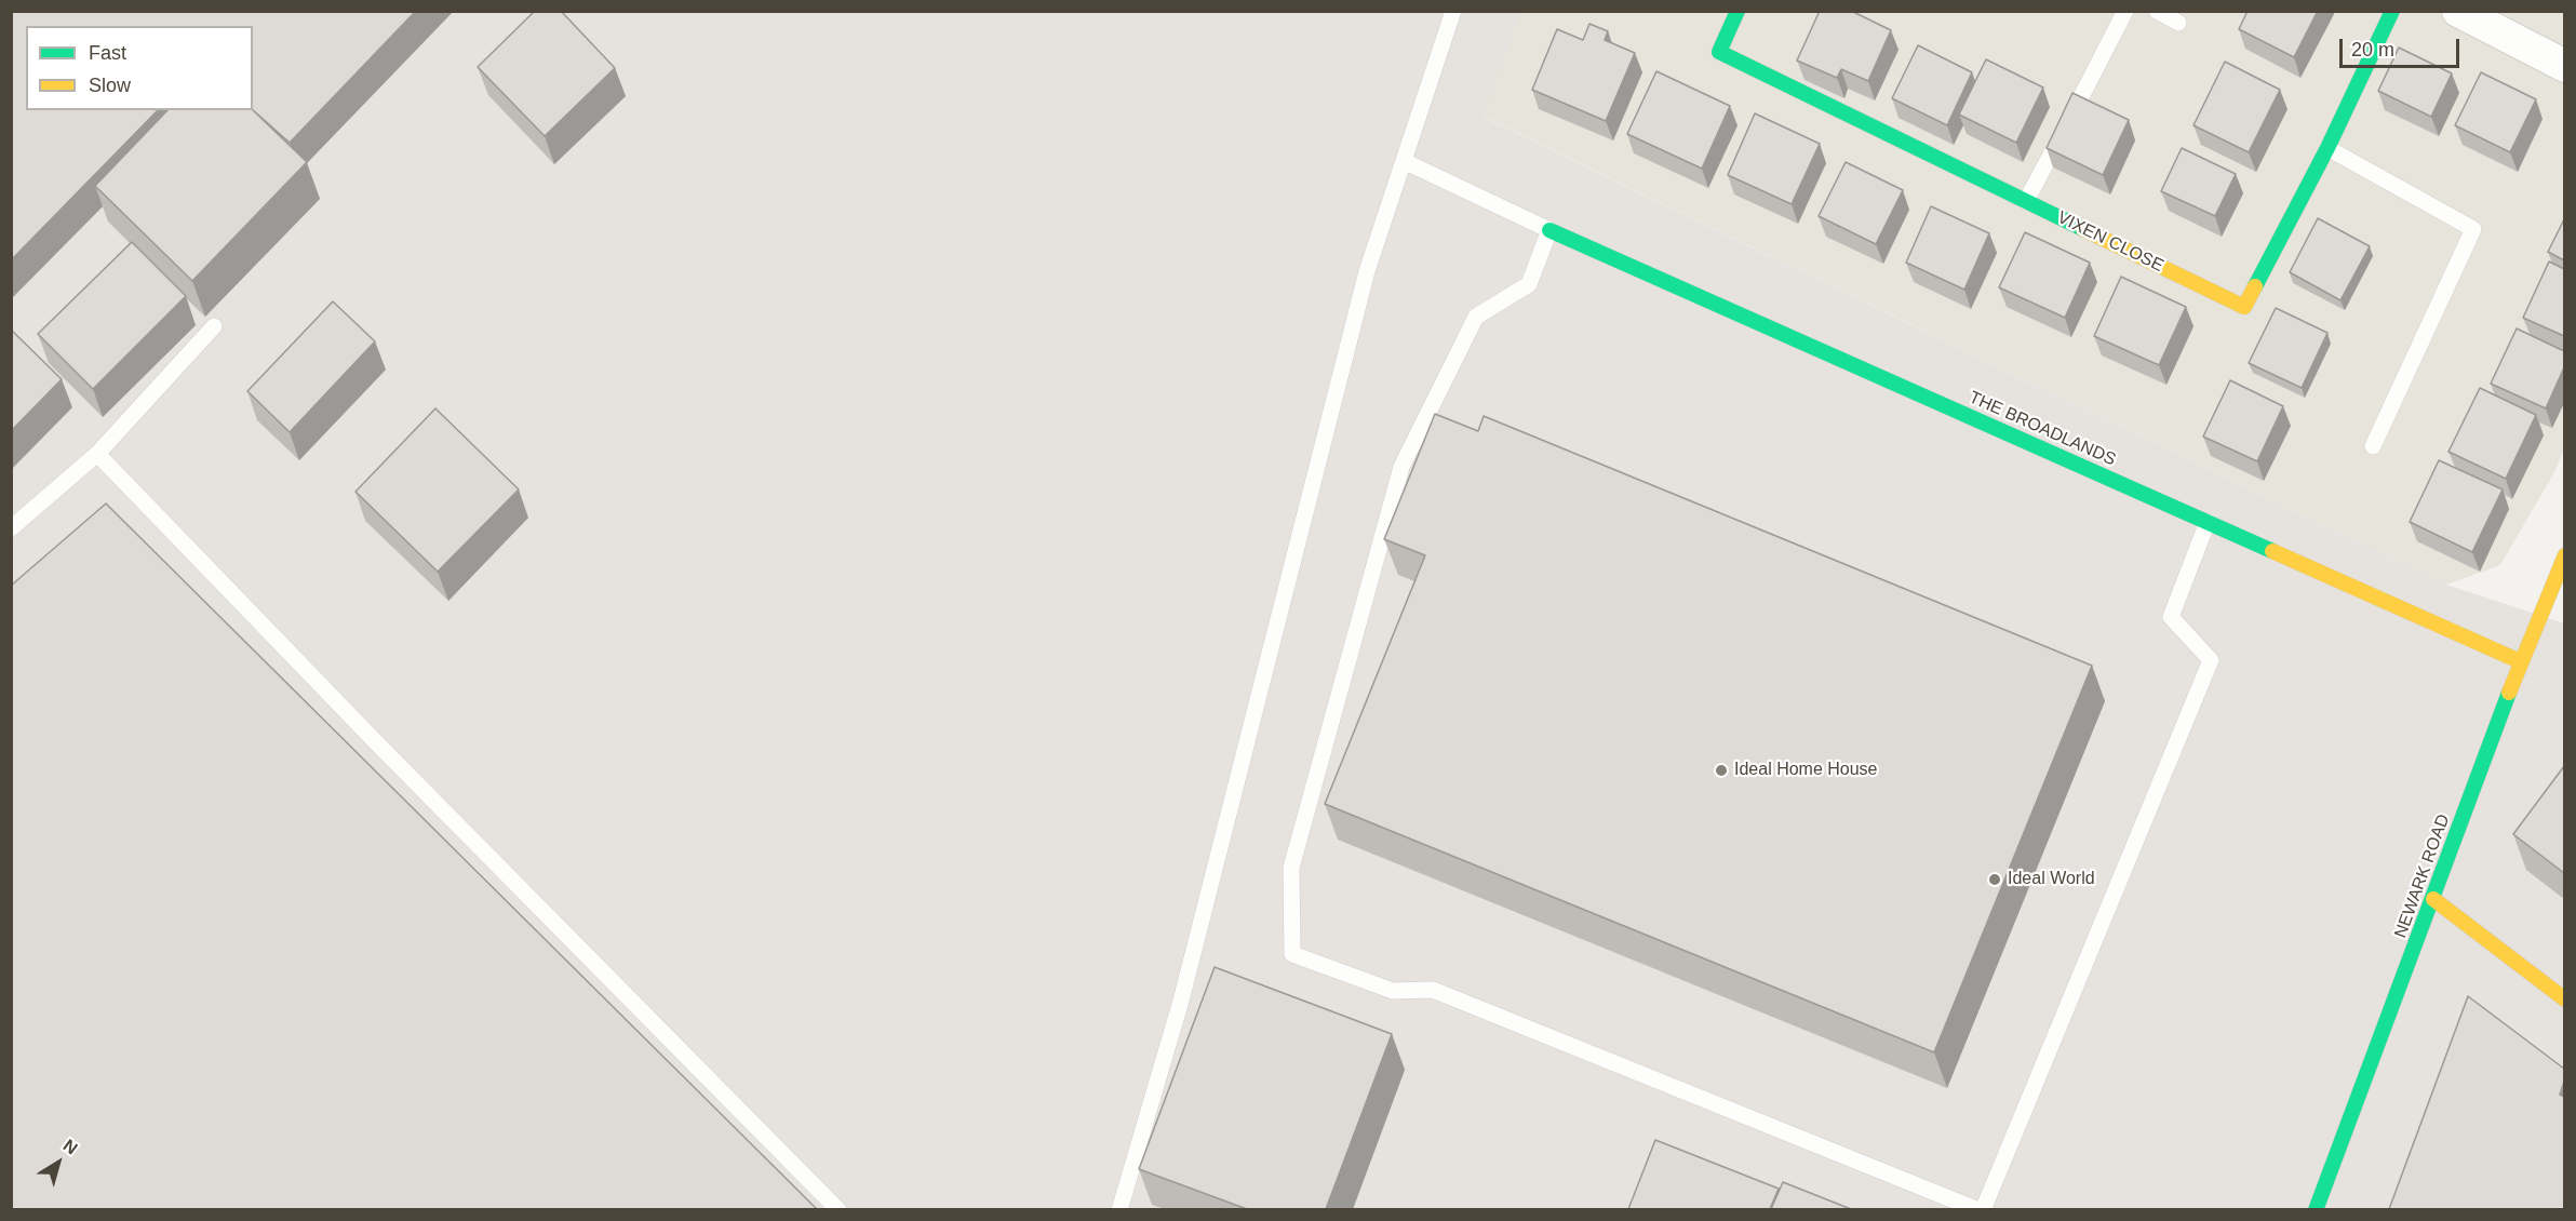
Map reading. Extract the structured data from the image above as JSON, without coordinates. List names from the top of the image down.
{
  "streets": {
    "street": ["VIXEN CLOSE", "THE BROADLANDS", "NEWARK ROAD"]
  },
  "crossings": [
    ["THE BROADLANDS", "NEWARK ROAD"]
  ],
  "places": ["Ideal Home House", "Ideal World"],
  "legend": ["Fast", "Slow"],
  "scale_bar": "20 m",
  "north": "top right"
}
